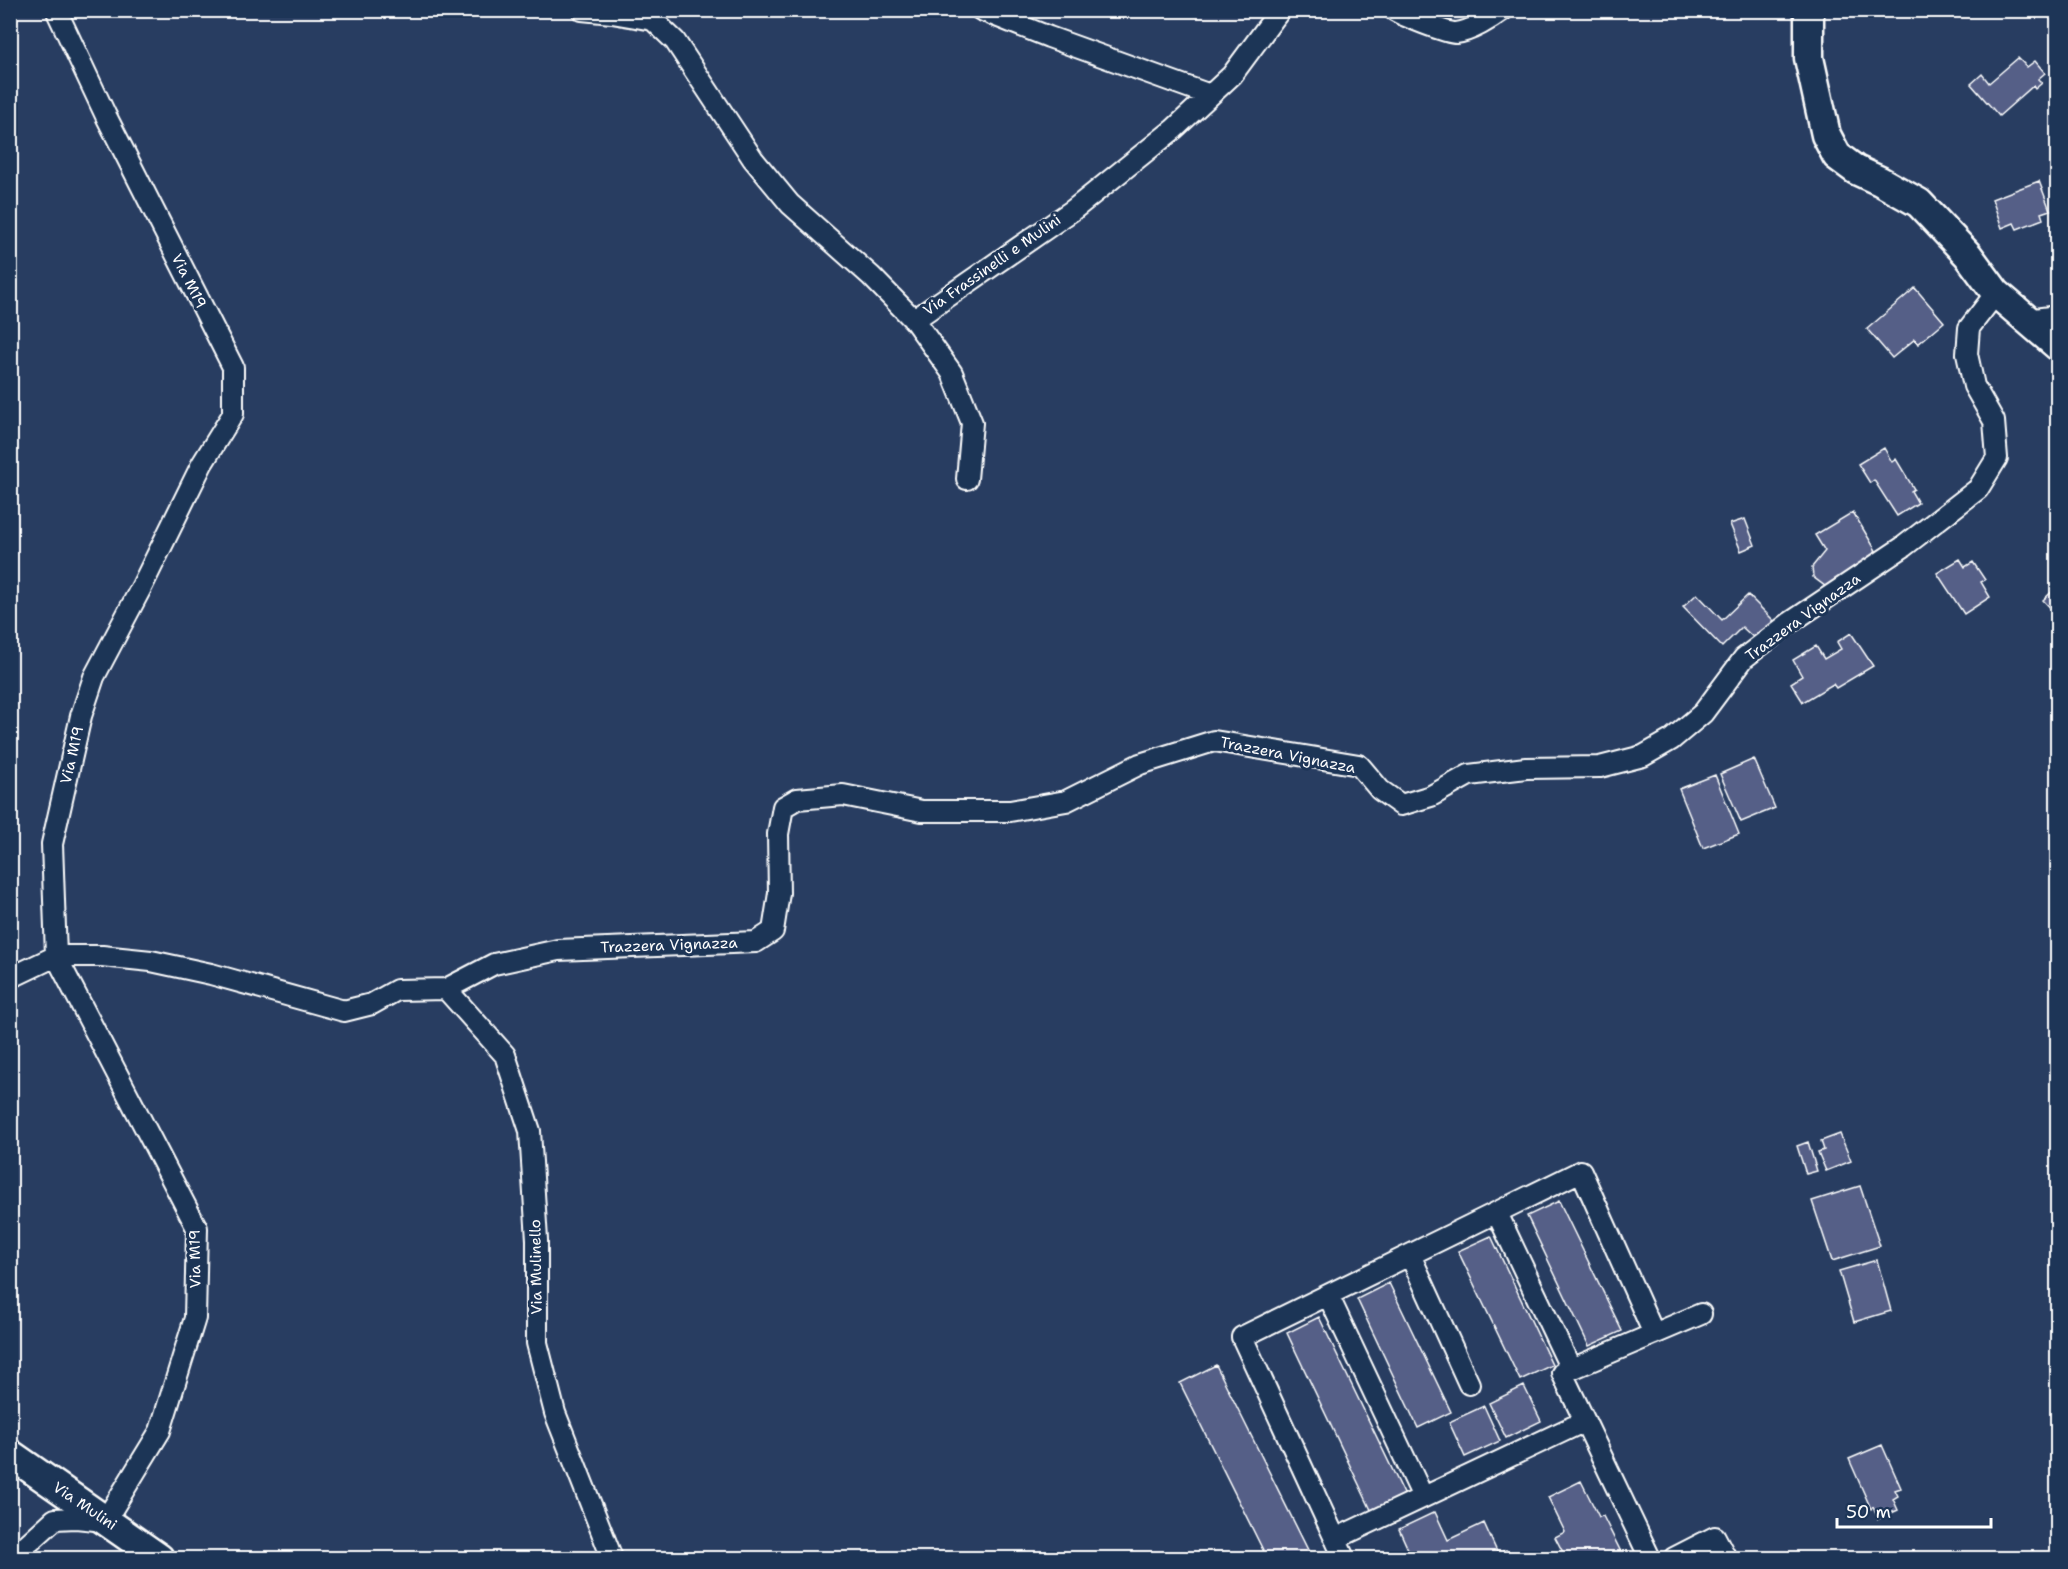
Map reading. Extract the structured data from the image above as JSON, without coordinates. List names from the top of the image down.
{
  "streets": {
    "street": [
      "Via Frassinelli e Mulini",
      "Via M19",
      "Trazzera Vignazza",
      "Via Mulinello",
      "Via Mulini"
    ]
  },
  "crossings": [
    ["Via M19", "Trazzera Vignazza"],
    ["Via M19", "Via Mulini"],
    ["Trazzera Vignazza", "Via Mulinello"]
  ],
  "scale_bar": "50 m"
}
